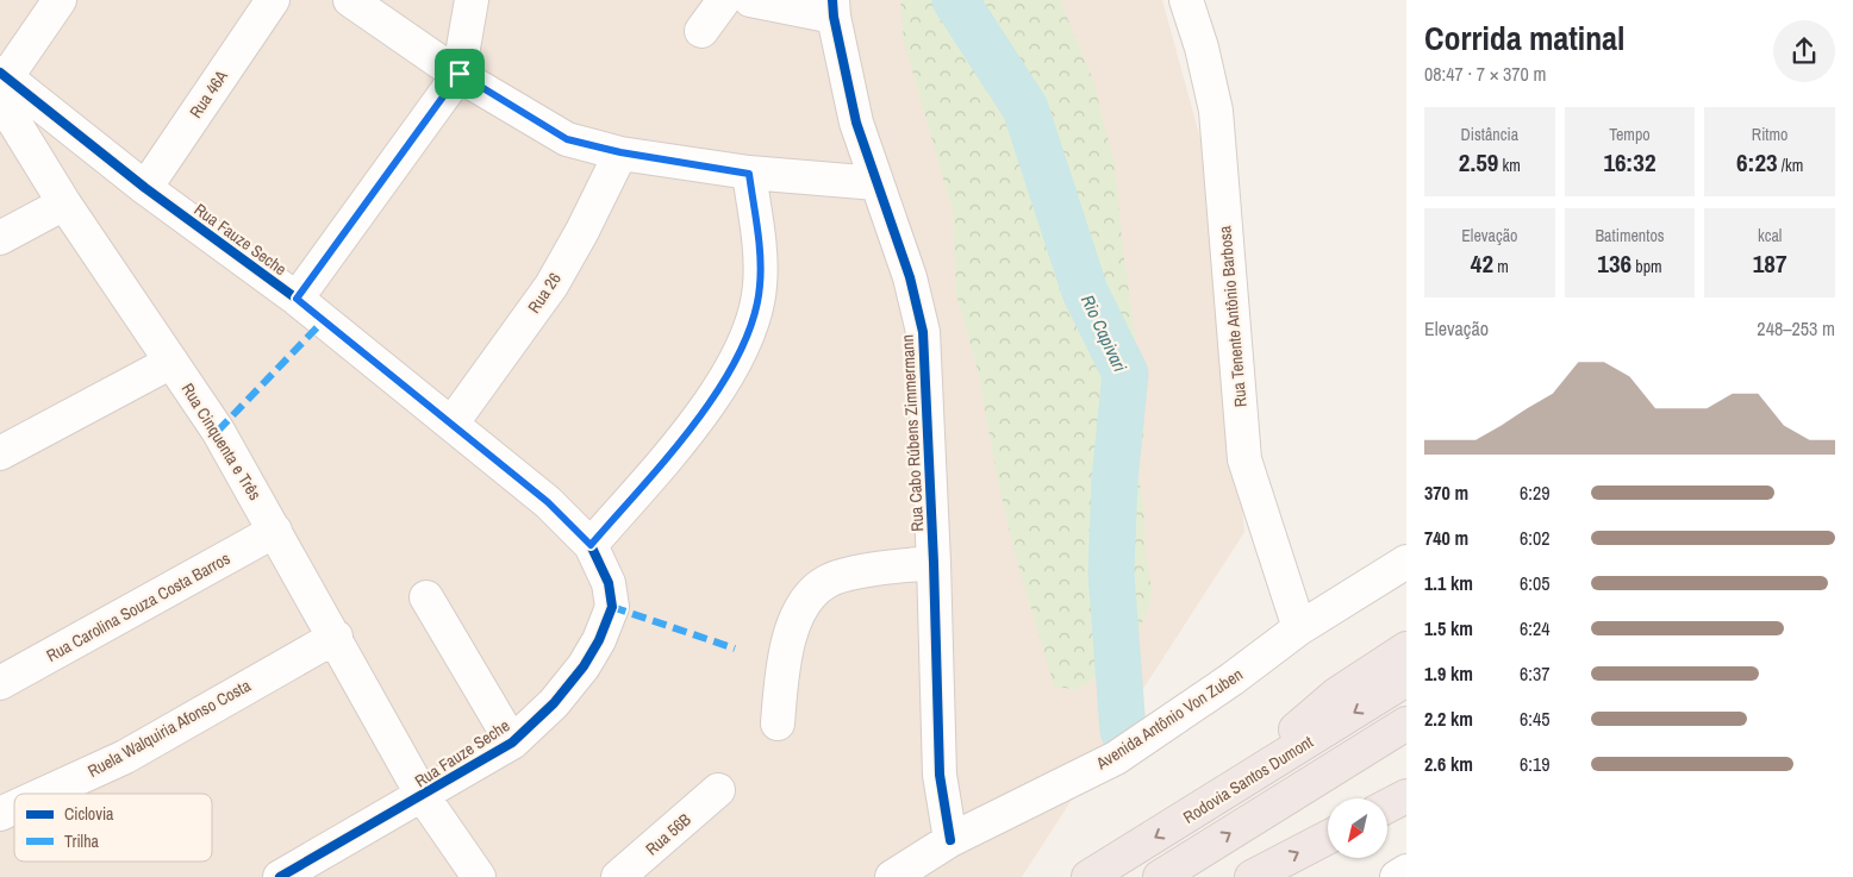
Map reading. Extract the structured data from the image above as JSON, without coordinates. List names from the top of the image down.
{
  "streets": {
    "highway": ["Rodovia Santos Dumont"],
    "street": [
      "Rua 46A",
      "Rua Fauze Seche",
      "Rua 26",
      "Rua Tenente Antônio Barbosa",
      "Rua Cabo Rúbens Zimmermann",
      "Rua Cinquenta e Três",
      "Rua Carolina Souza Costa Barros",
      "Avenida Antônio Von Zuben",
      "Ruela Walquiria Afonso Costa",
      "Rua 56B"
    ]
  },
  "crossings": [
    ["Rua 46A", "Rua Fauze Seche"],
    ["Rua Fauze Seche", "Rua 26"],
    ["Rua Fauze Seche", "Rua Cinquenta e Três"],
    ["Rua Tenente Antônio Barbosa", "Avenida Antônio Von Zuben"],
    ["Rua Cabo Rúbens Zimmermann", "Avenida Antônio Von Zuben"],
    ["Rua Cinquenta e Três", "Rua Carolina Souza Costa Barros"],
    ["Rua Cinquenta e Três", "Ruela Walquiria Afonso Costa"]
  ],
  "water": ["Rio Capivari"],
  "legend": ["Ciclovia", "Trilha"],
  "north": "bottom left",
  "page": {
    "heading": ["Corrida matinal", "08:47 · 7 × 370 m"],
    "stats": [
      ["Distância", "2.59 km"],
      ["Tempo", "16:32"],
      ["Ritmo", "6:23 /km"],
      ["Elevação", "42 m"],
      ["Batimentos", "136 bpm"],
      ["kcal", "187"]
    ],
    "chart": ["Elevação", "248–253 m"],
    "list": [
      {
        "name": "370 m",
        "note": "6:29"
      },
      {
        "name": "740 m",
        "note": "6:02"
      },
      {
        "name": "1.1 km",
        "note": "6:05"
      },
      {
        "name": "1.5 km",
        "note": "6:24"
      },
      {
        "name": "1.9 km",
        "note": "6:37"
      },
      {
        "name": "2.2 km",
        "note": "6:45"
      },
      {
        "name": "2.6 km",
        "note": "6:19"
      }
    ]
  }
}
